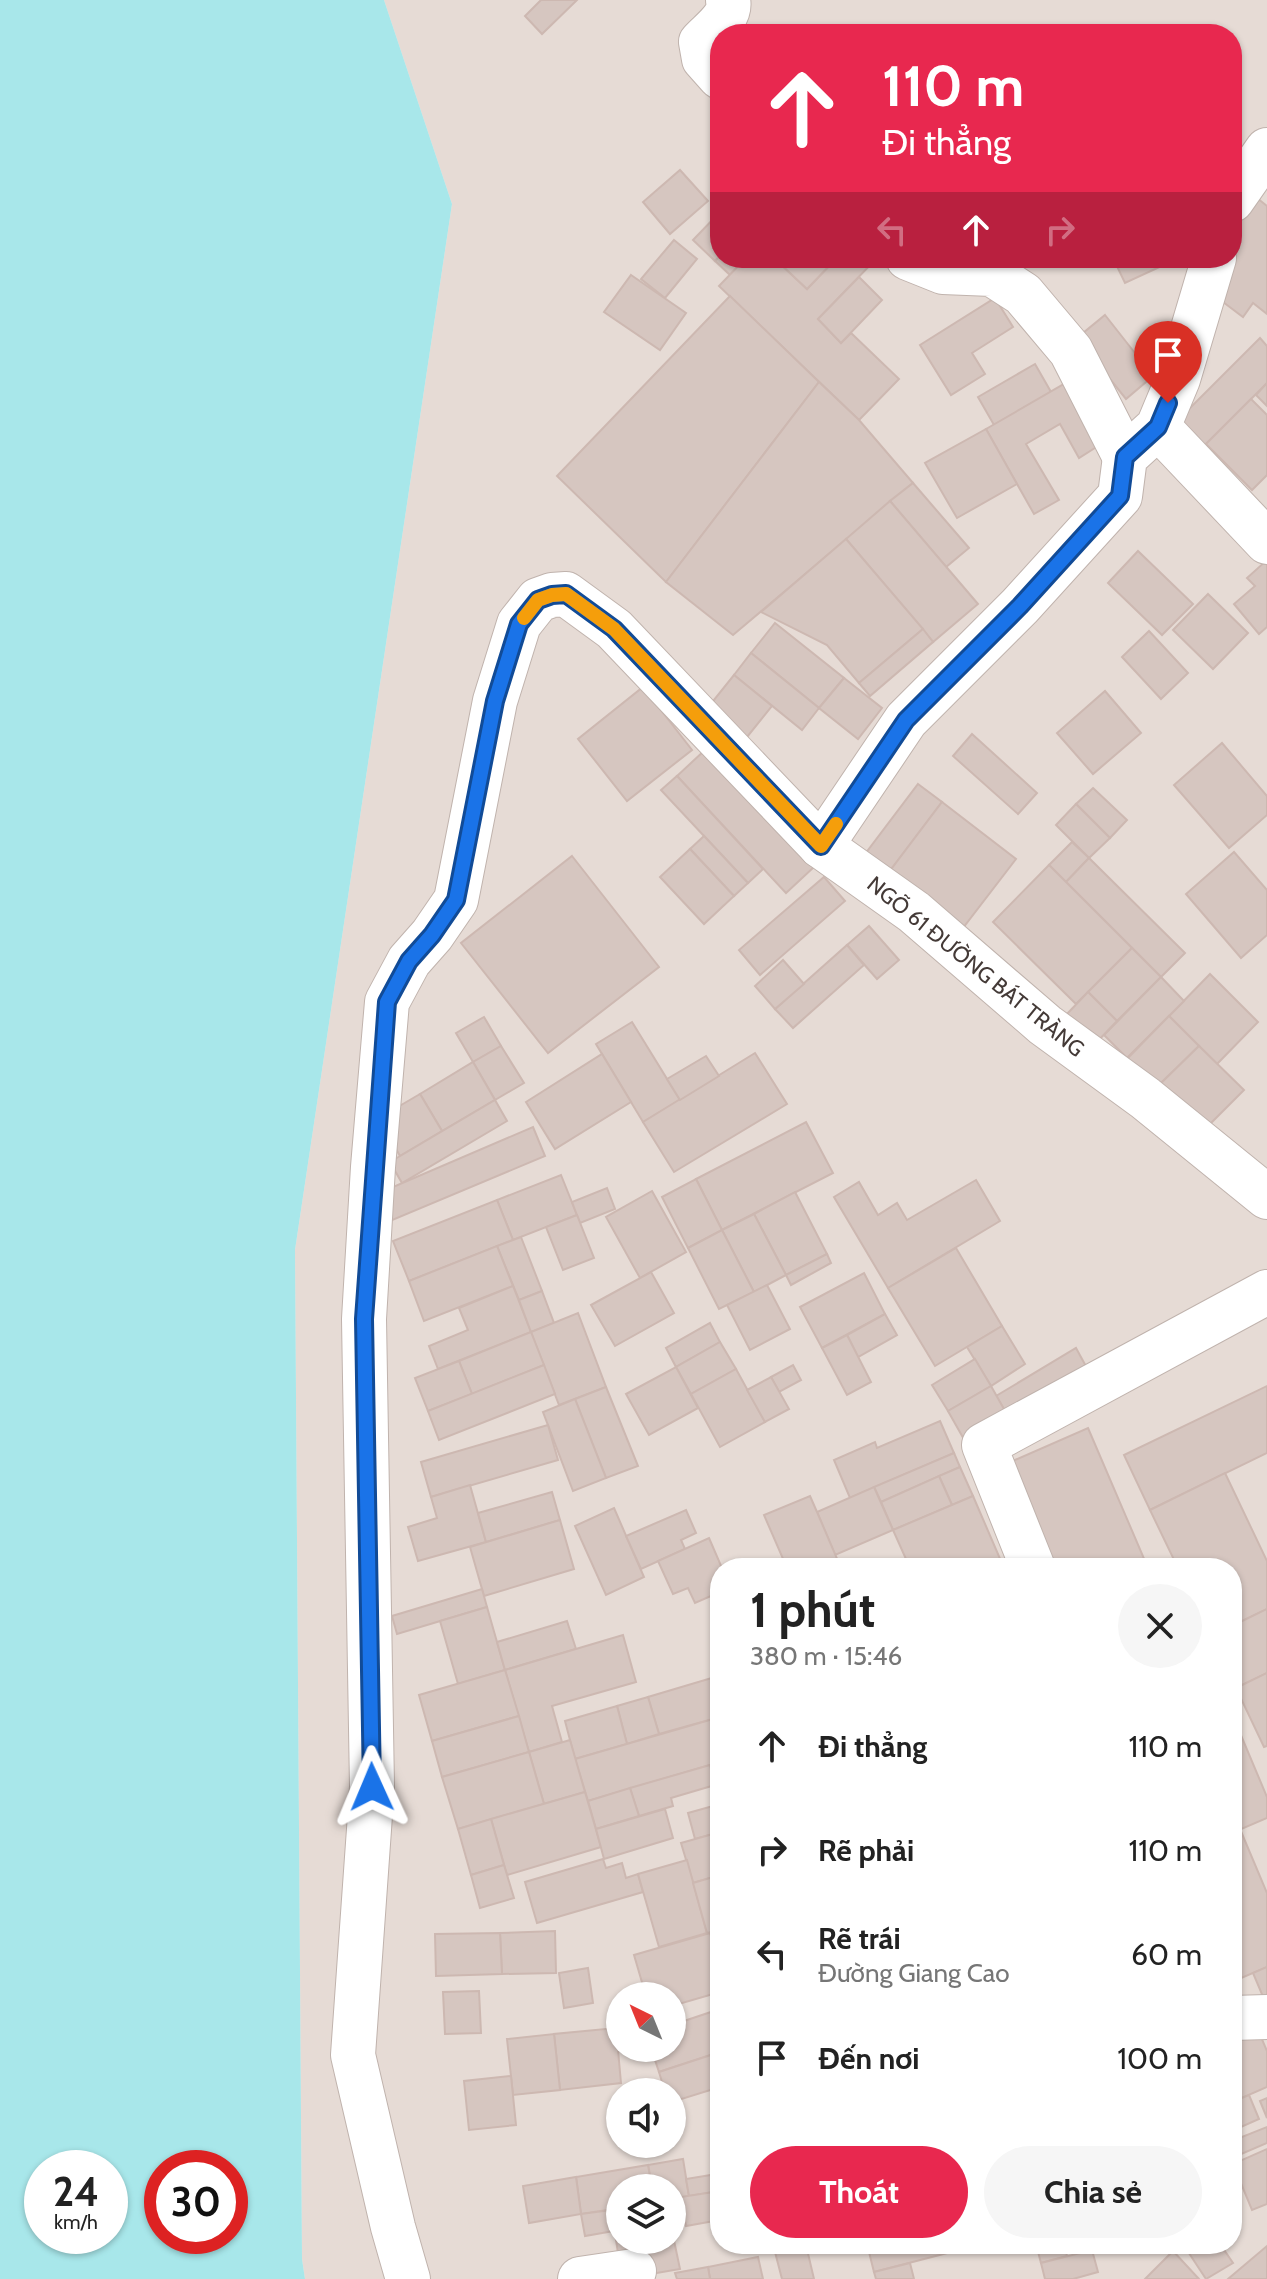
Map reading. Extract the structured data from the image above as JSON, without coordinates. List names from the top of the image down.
{
  "streets": {
    "street": ["NGÕ 61 ĐƯỜNG BÁT TRÀNG"]
  },
  "north": "top left",
  "page": {
    "turn": ["110 m", "Đi thẳng"],
    "heading": ["1 phút", "380 m · 15:46"],
    "list": [
      {
        "name": "Đi thẳng",
        "value": "110 m"
      },
      {
        "name": "Rẽ phải",
        "value": "110 m"
      },
      {
        "name": "Rẽ trái",
        "note": "Đường Giang Cao",
        "value": "60 m"
      },
      {
        "name": "Đến nơi",
        "value": "100 m"
      }
    ],
    "buttons": ["Thoát", "Chia sẻ"],
    "speed": "24 km/h",
    "limit": "30"
  }
}
